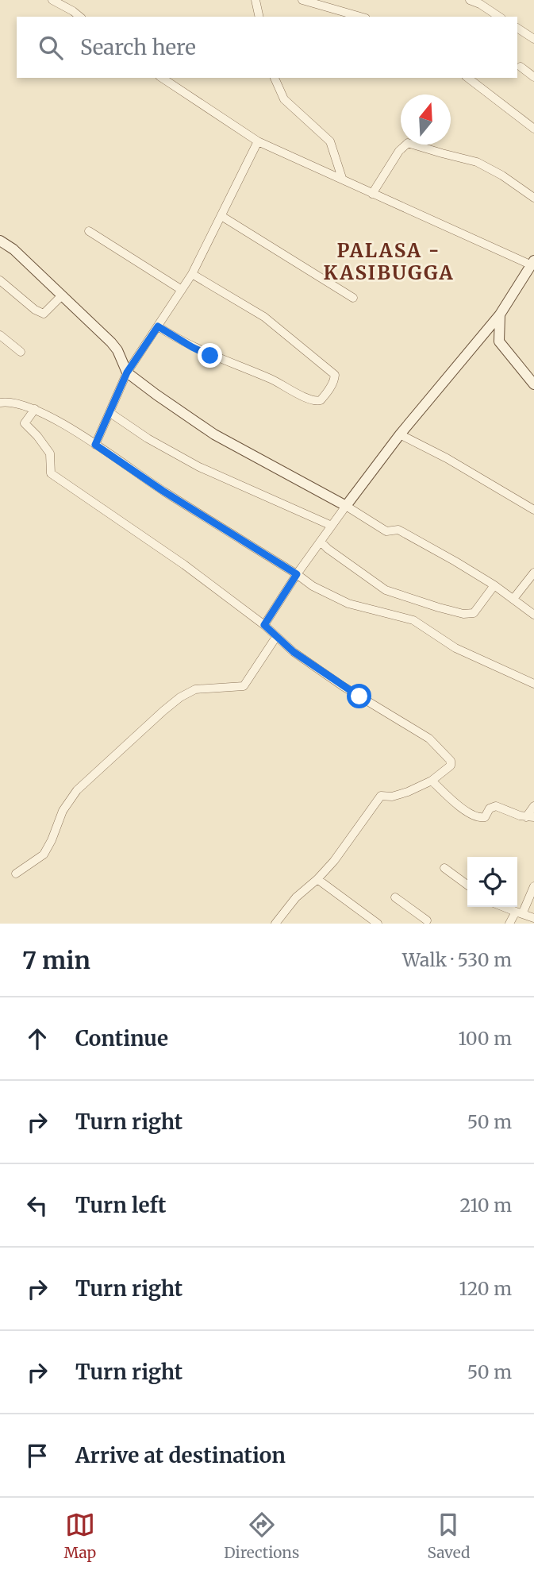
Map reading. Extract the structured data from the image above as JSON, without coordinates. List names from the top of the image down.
{
  "districts": ["PALASA - KASIBUGGA"],
  "north": "top",
  "page": {
    "search": "Search here",
    "heading": ["7 min", "Walk · 530 m"],
    "list": [
      ["Continue", "100 m"],
      ["Turn right", "50 m"],
      ["Turn left", "210 m"],
      ["Turn right", "120 m"],
      ["Turn right", "50 m"],
      "Arrive at destination"
    ],
    "nav": ["Map", "Directions", "Saved"]
  }
}
